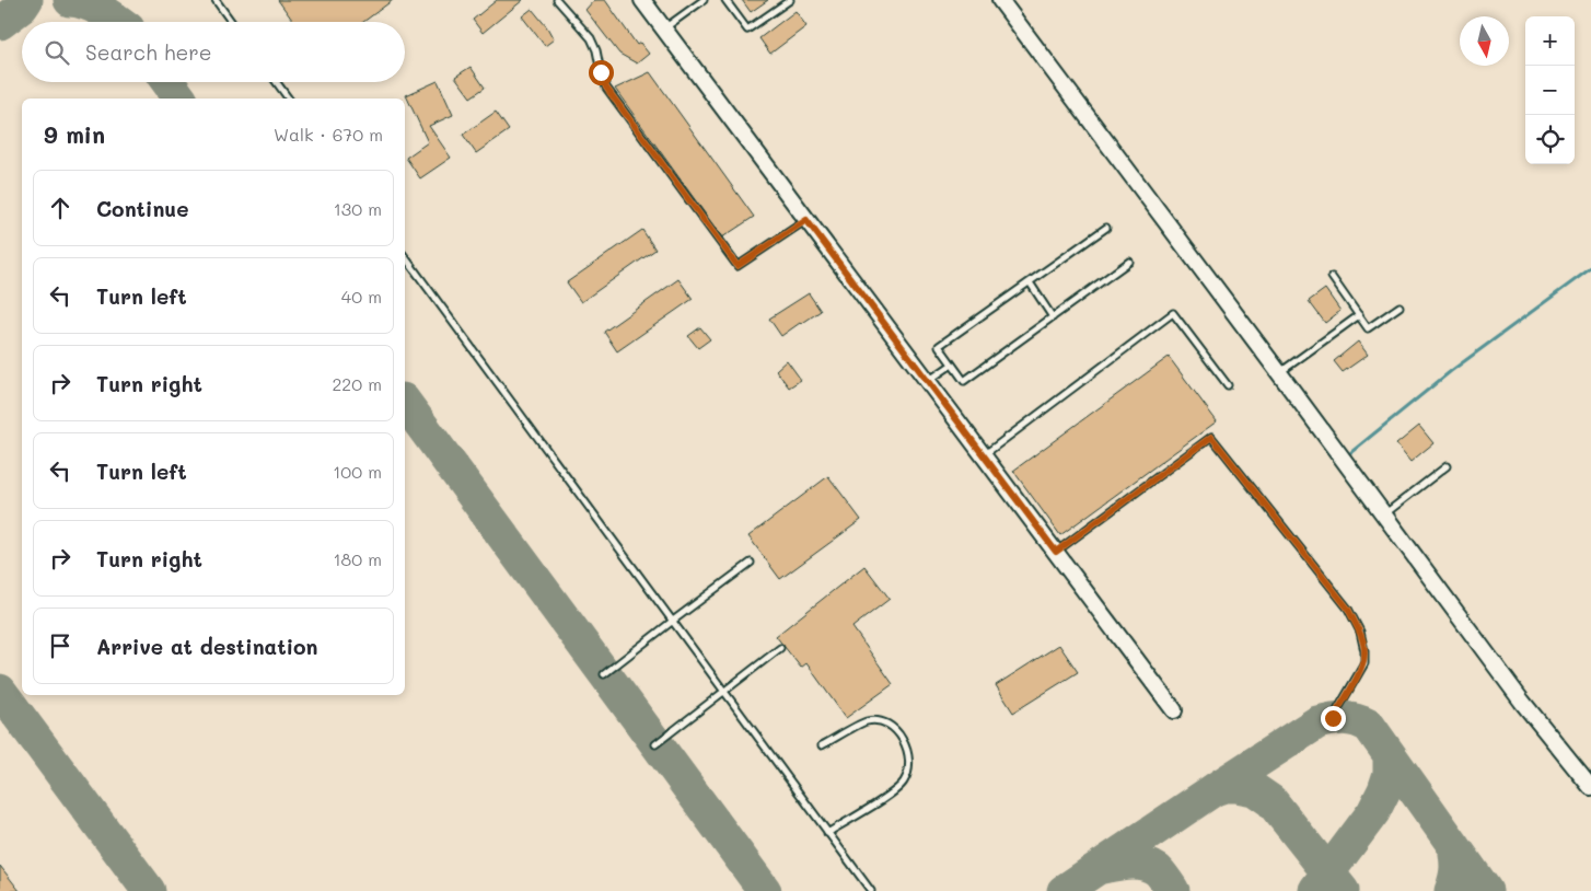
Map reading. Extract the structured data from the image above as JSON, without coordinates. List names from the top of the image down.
{
  "north": "bottom",
  "page": {
    "map_buttons": ["+", "−"],
    "search": "Search here",
    "heading": ["9 min", "Walk · 670 m"],
    "list": [
      ["Continue", "130 m"],
      ["Turn left", "40 m"],
      ["Turn right", "220 m"],
      ["Turn left", "100 m"],
      ["Turn right", "180 m"],
      "Arrive at destination"
    ]
  }
}
